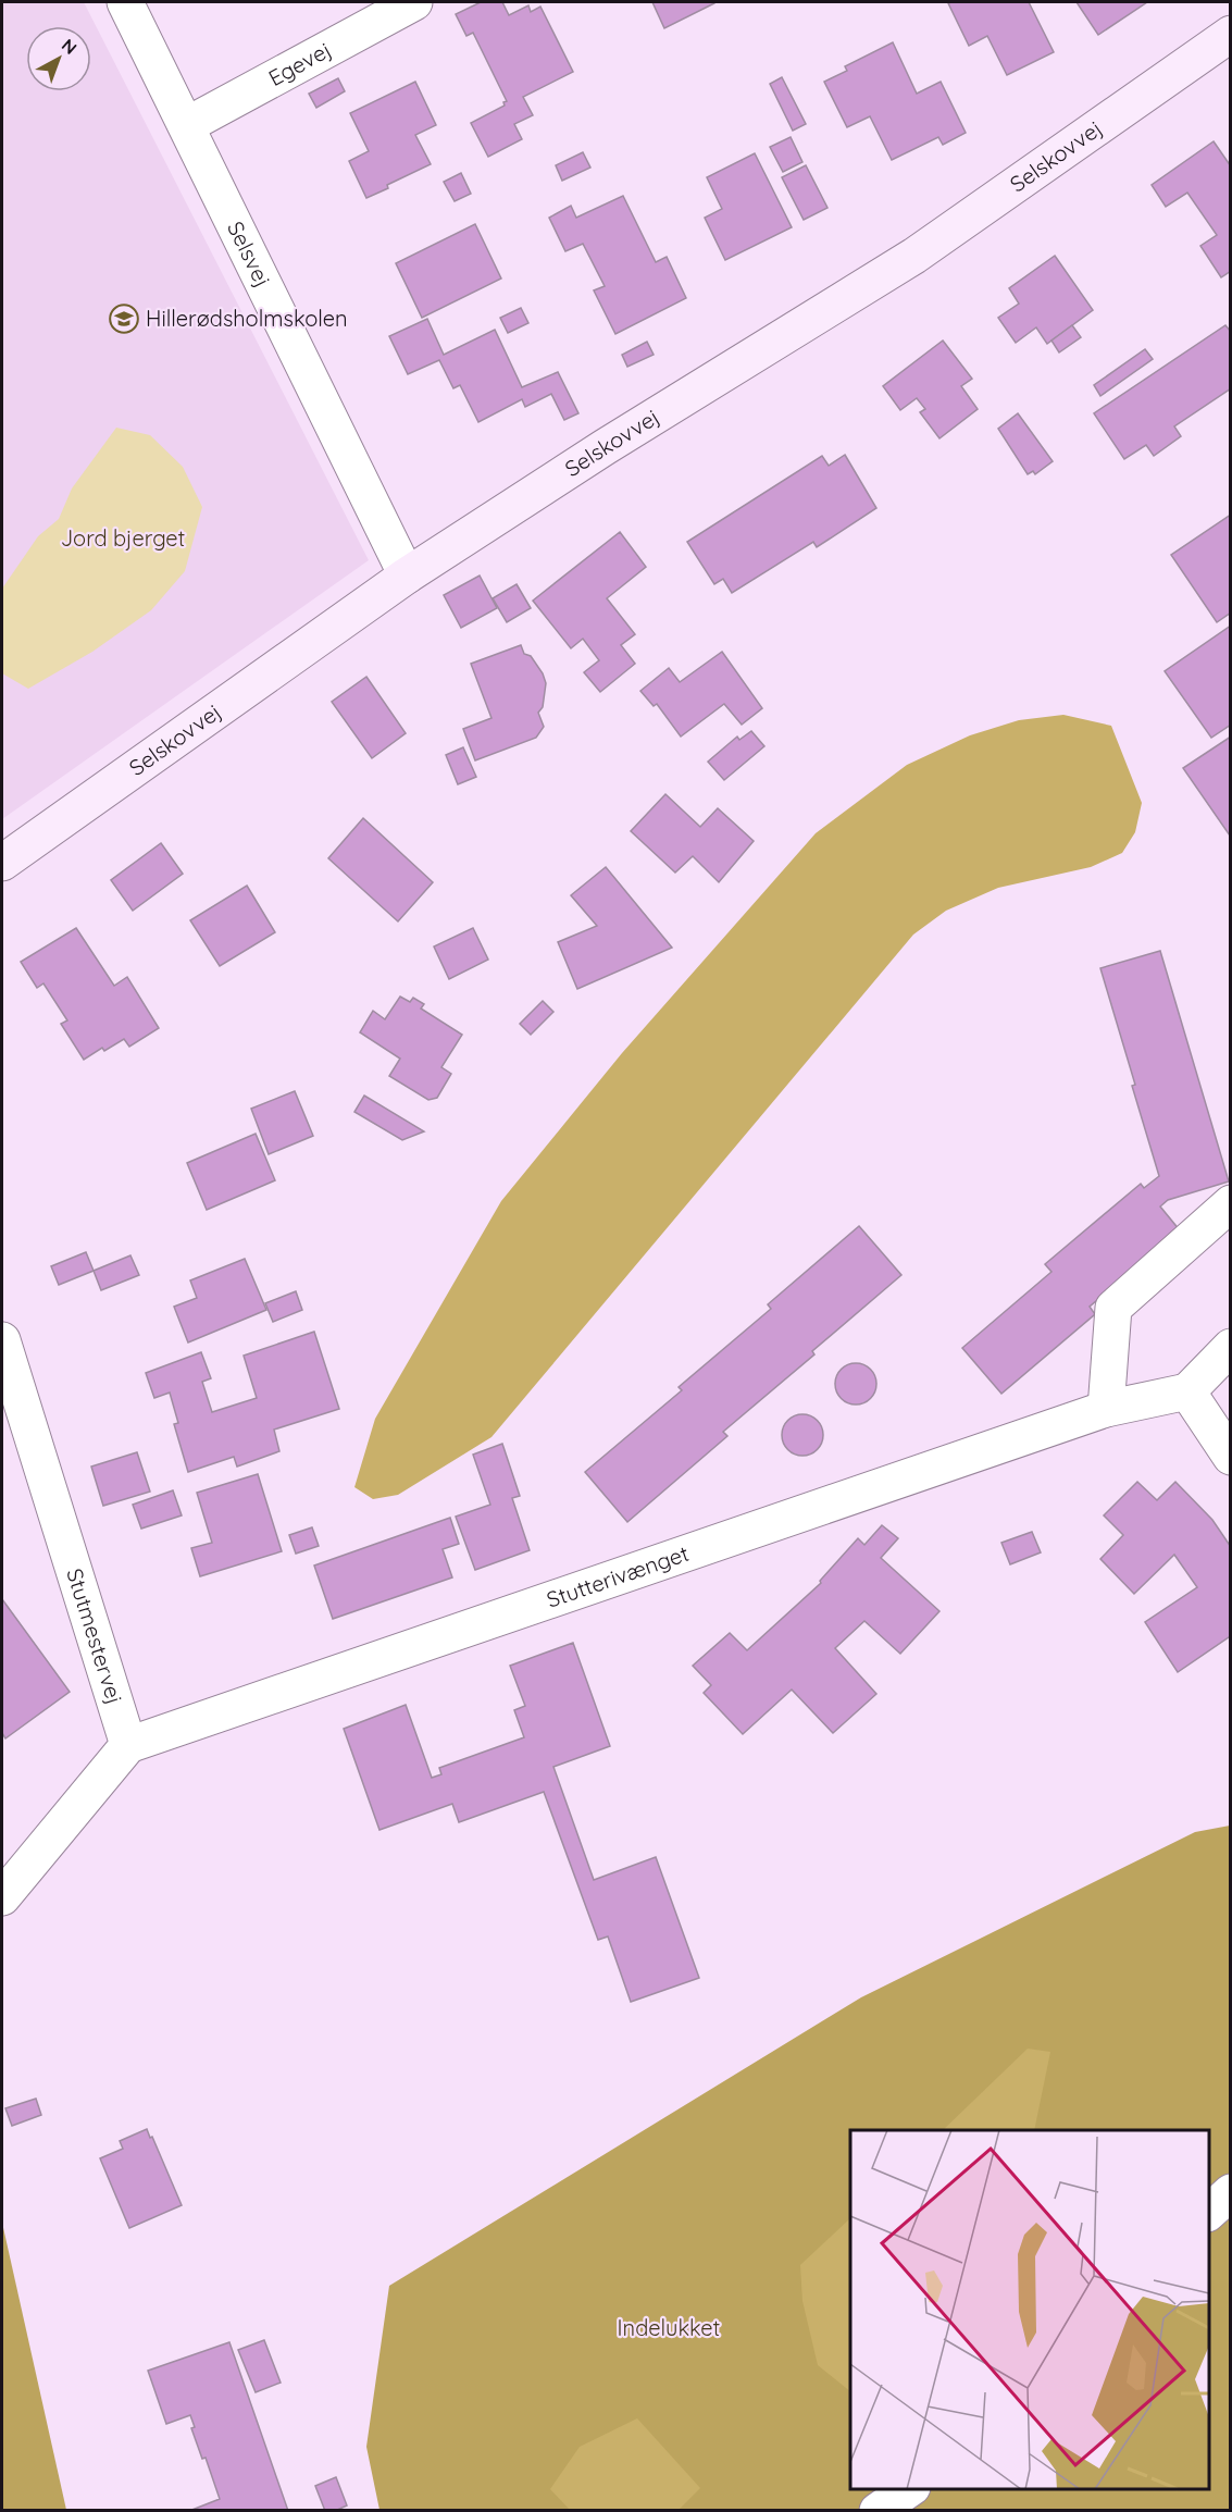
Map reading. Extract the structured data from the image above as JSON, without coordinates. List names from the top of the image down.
{
  "streets": {
    "street": [
      "Egevej",
      "Selskovvej",
      "Selsvej",
      "Stutterivænget",
      "Stutmestervej"
    ]
  },
  "crossings": [
    ["Egevej", "Selsvej"],
    ["Selskovvej", "Selsvej"],
    ["Stutterivænget", "Stutmestervej"]
  ],
  "parks": ["Jord bjerget", "Indelukket"],
  "places": {
    "school or university": ["Hillerødsholmskolen"]
  },
  "north": "top right"
}
